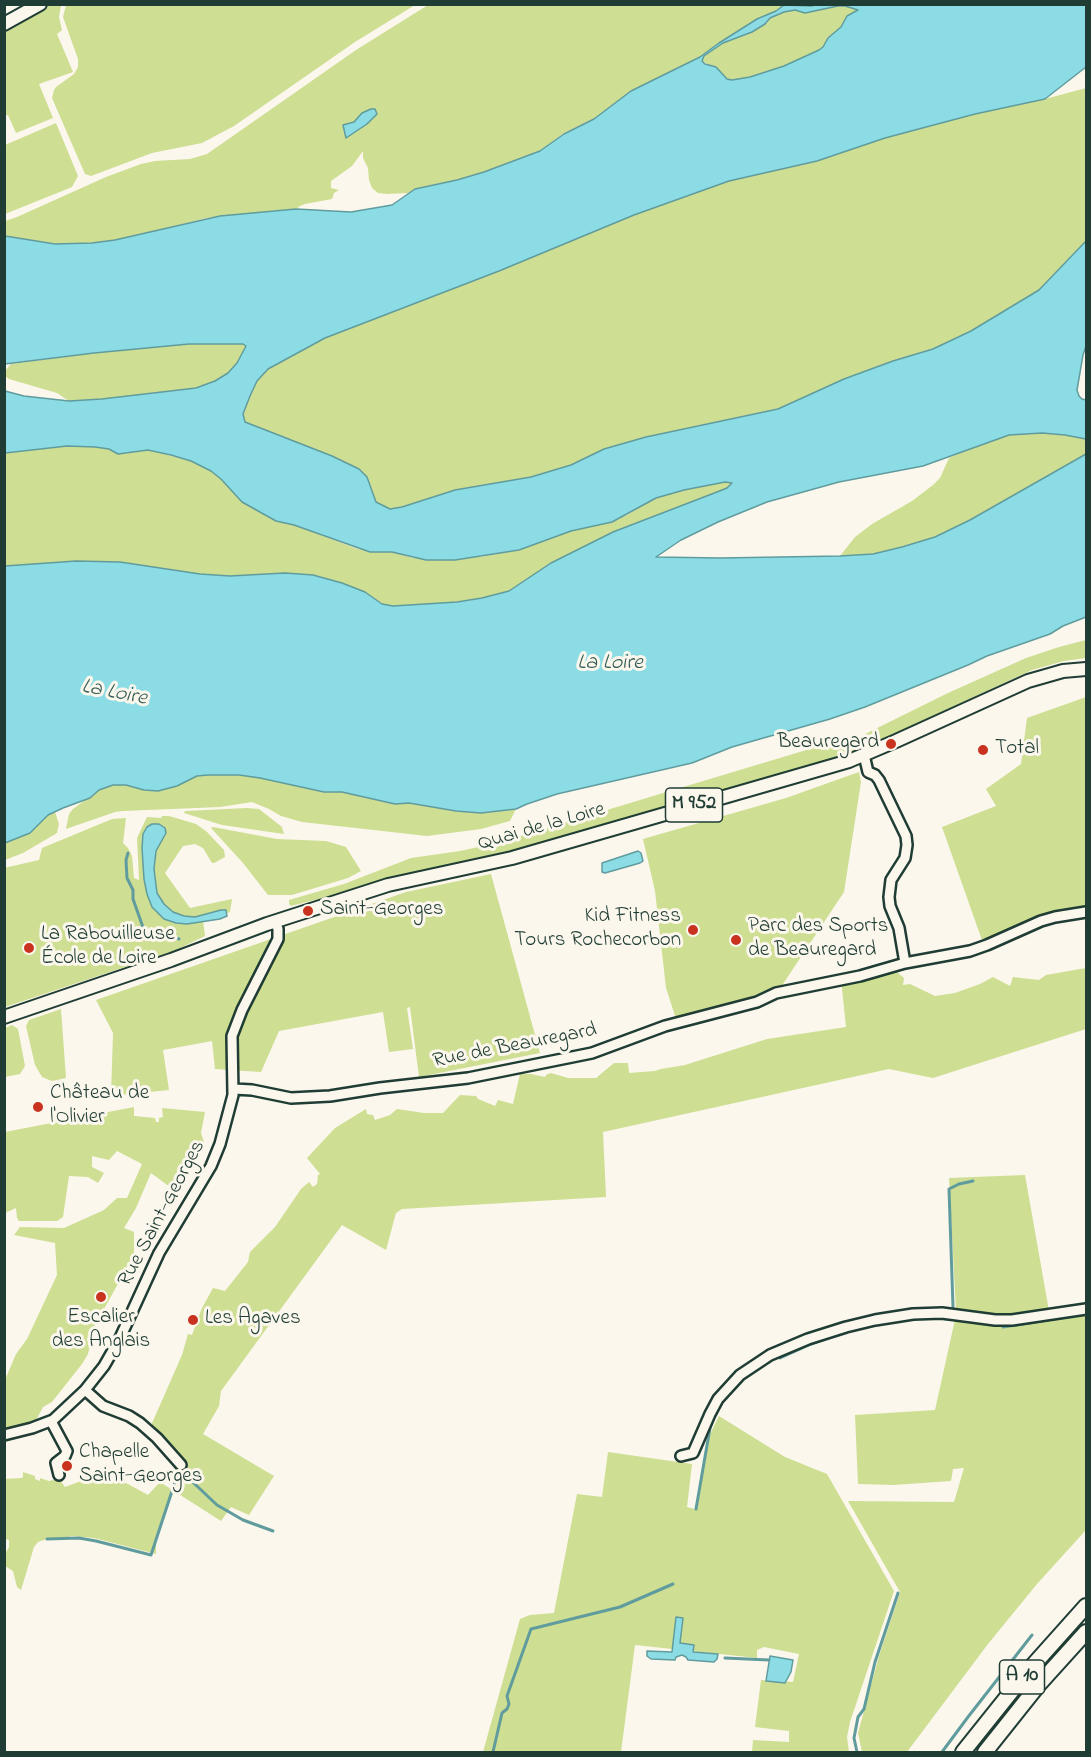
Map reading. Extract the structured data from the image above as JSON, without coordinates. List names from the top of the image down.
{
  "streets": {
    "highway": ["A 10"],
    "main road": ["M 952", "Quai de la Loire"],
    "street": ["Rue de Beauregard", "Rue Saint-Georges"]
  },
  "crossings": [
    ["Quai de la Loire", "Rue Saint-Georges"],
    ["Rue de Beauregard", "Rue Saint-Georges"]
  ],
  "water": ["La Loire"],
  "places": [
    "Beauregard",
    "Total",
    "Saint-Georges",
    "Kid Fitness Tours Rochecorbon",
    "Parc des Sports de Beauregard",
    "La Rabouilleuse École de Loire",
    "Château de l'Olivier",
    "Escalier des Anglais",
    "Les Agaves",
    "Chapelle Saint-Georges"
  ]
}
